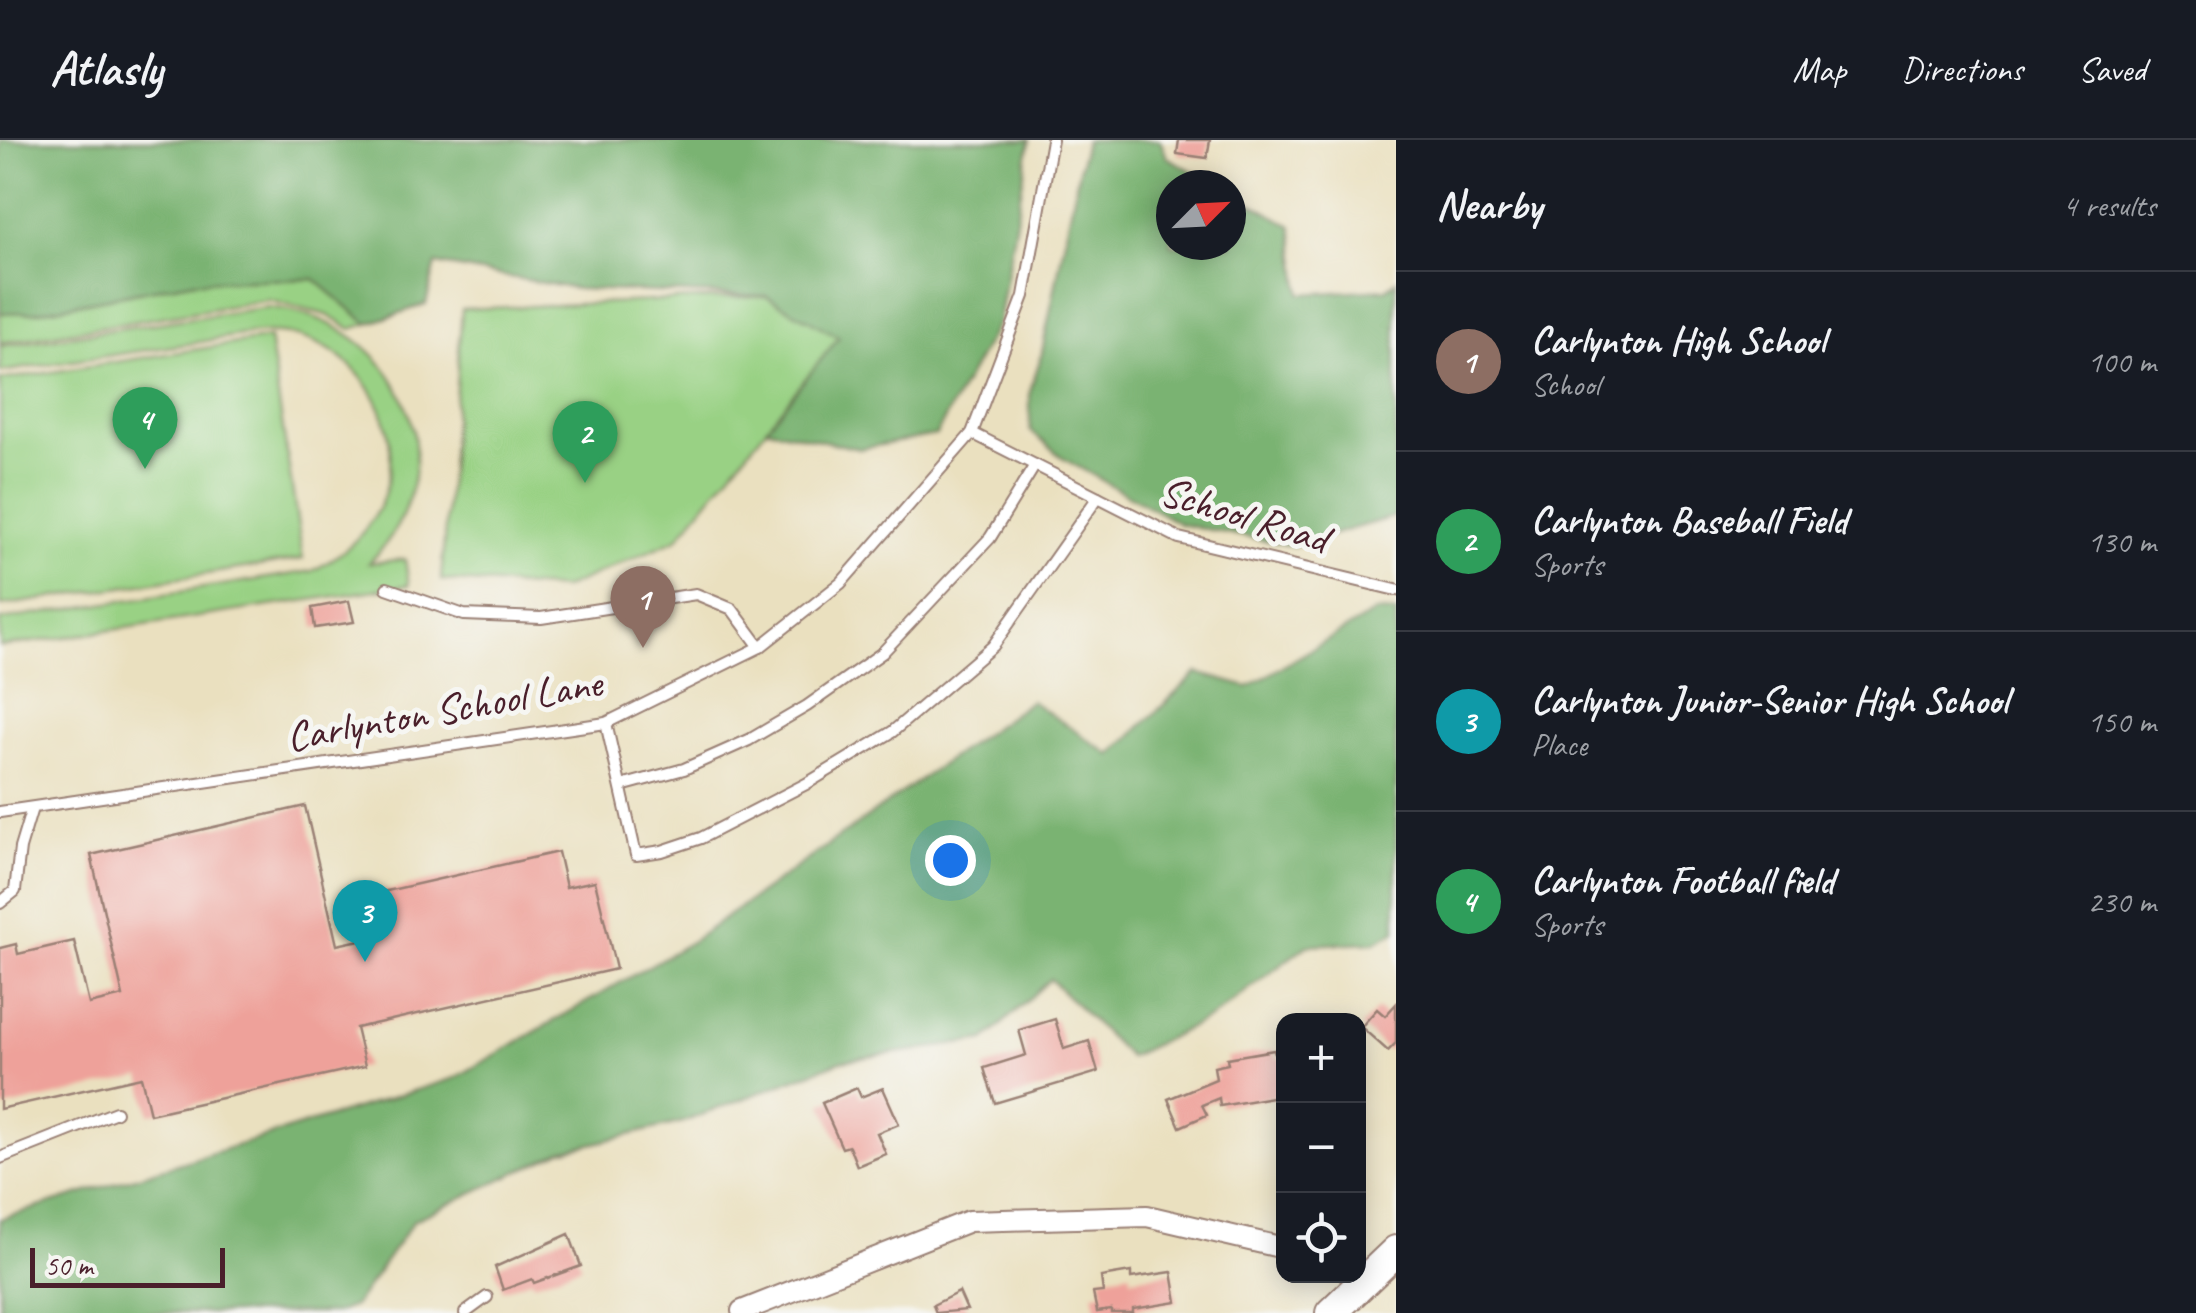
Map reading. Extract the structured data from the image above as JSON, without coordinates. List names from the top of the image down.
{
  "streets": {
    "lane": ["School Road", "Carlynton School Lane"]
  },
  "crossings": [
    ["School Road", "Carlynton School Lane"]
  ],
  "scale_bar": "50 m",
  "north": "top right",
  "page": {
    "header": "Atlasly",
    "nav": ["Map", "Directions", "Saved"],
    "heading": ["Nearby", "4 results"],
    "list": [
      {
        "mark": "1",
        "name": "Carlynton High School",
        "note": "School",
        "value": "100 m"
      },
      {
        "mark": "2",
        "name": "Carlynton Baseball Field",
        "note": "Sports",
        "value": "130 m"
      },
      {
        "mark": "3",
        "name": "Carlynton Junior-Senior High School",
        "note": "Place",
        "value": "150 m"
      },
      {
        "mark": "4",
        "name": "Carlynton Football field",
        "note": "Sports",
        "value": "230 m"
      }
    ],
    "pins": [
      "4",
      "2",
      "1",
      "3"
    ],
    "map_buttons": ["+", "−"],
    "scale": "50 m"
  }
}
